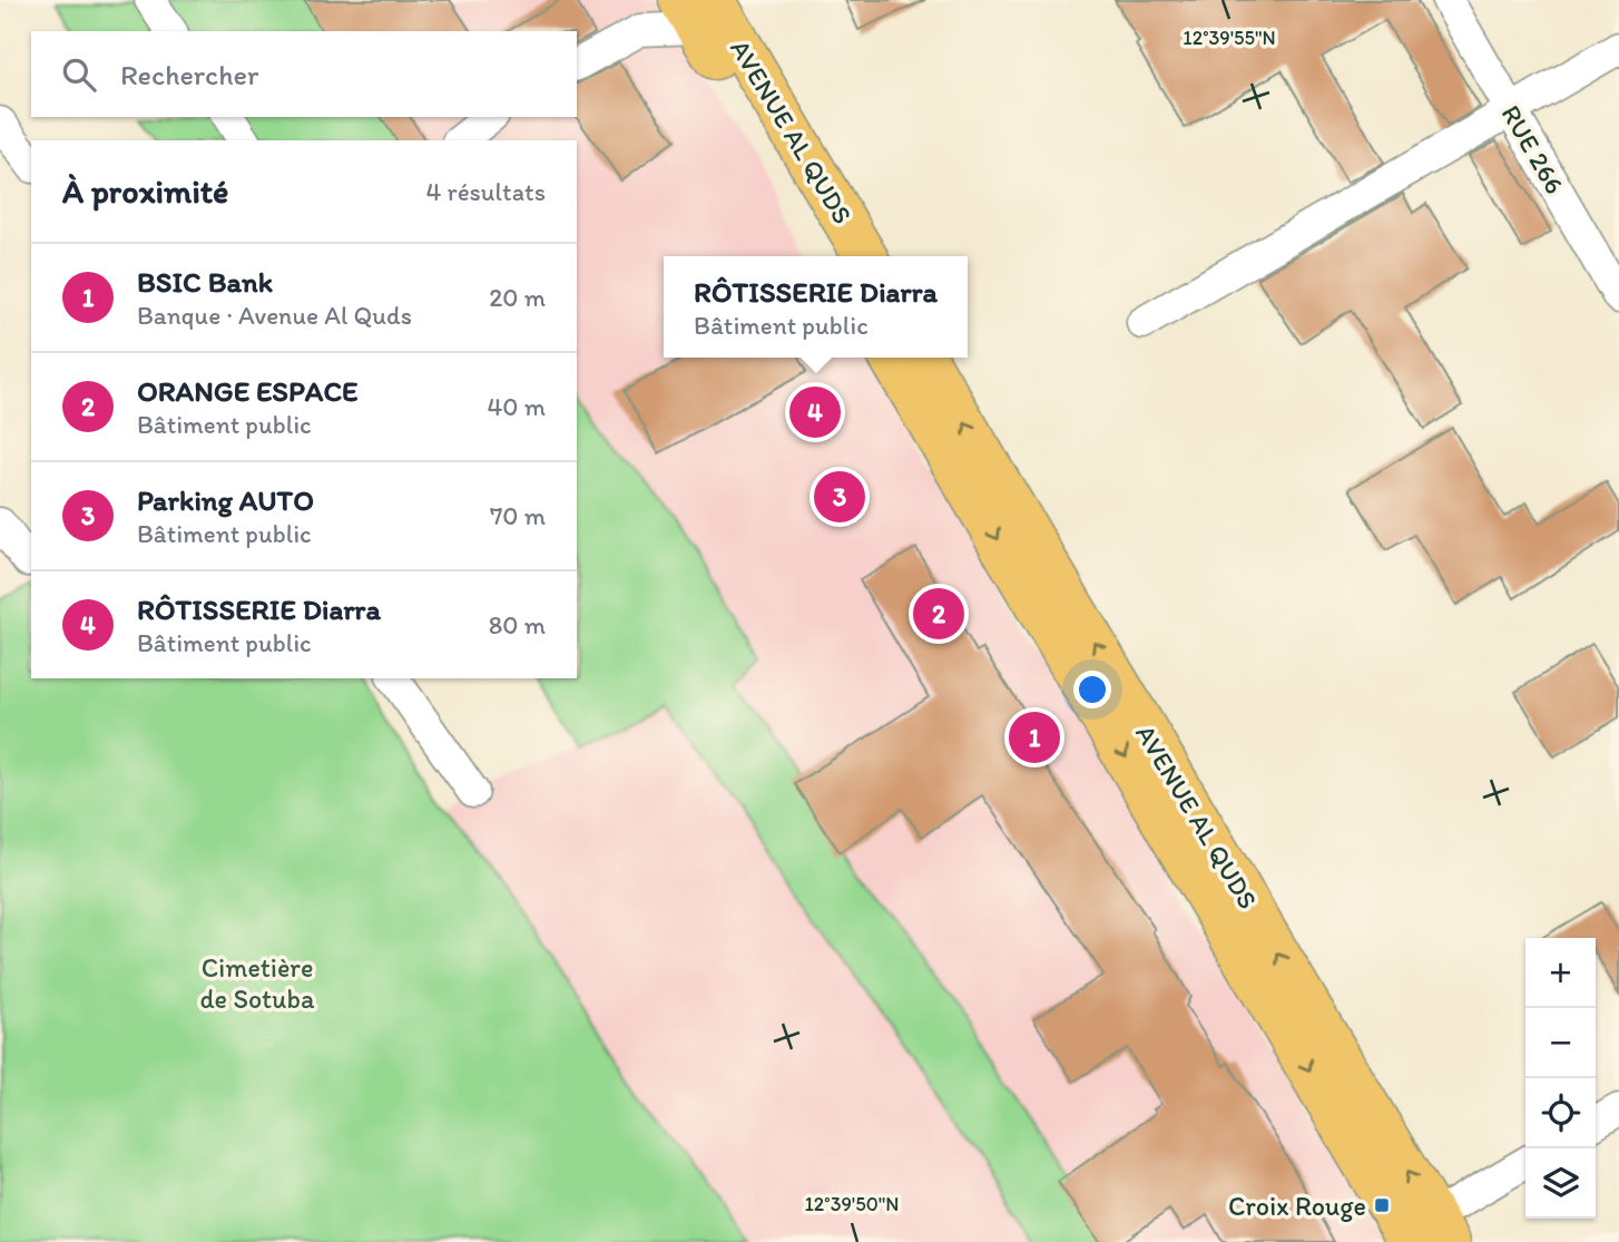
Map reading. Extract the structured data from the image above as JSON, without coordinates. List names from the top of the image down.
{
  "streets": {
    "main road": ["AVENUE AL QUDS"],
    "street": ["RUE 266"]
  },
  "parks": ["Cimetière de Sotuba"],
  "places": {
    "transit": ["Croix Rouge"]
  },
  "page": {
    "search": "Rechercher",
    "heading": ["À proximité", "4 résultats"],
    "list": [
      {
        "mark": "1",
        "name": "BSIC Bank",
        "note": "Banque · Avenue Al Quds",
        "value": "20 m"
      },
      {
        "mark": "2",
        "name": "ORANGE ESPACE",
        "note": "Bâtiment public",
        "value": "40 m"
      },
      {
        "mark": "3",
        "name": "Parking AUTO",
        "note": "Bâtiment public",
        "value": "70 m"
      },
      {
        "mark": "4",
        "name": "RÔTISSERIE Diarra",
        "note": "Bâtiment public",
        "value": "80 m"
      }
    ],
    "popup": ["RÔTISSERIE Diarra", "Bâtiment public"],
    "pins": [
      "4",
      "3",
      "2",
      "1"
    ],
    "map_buttons": ["+", "−"]
  },
  "coordinates": ["12°39'55\"N", "12°39'50\"N"]
}
